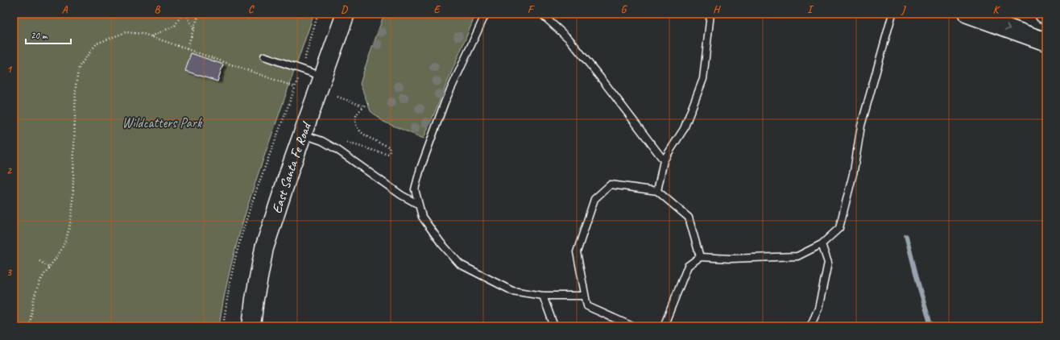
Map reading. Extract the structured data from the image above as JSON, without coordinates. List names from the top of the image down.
{
  "streets": {
    "street": ["East Santa Fe Road"]
  },
  "parks": ["Wildcatters Park"],
  "scale_bar": "20 m",
  "grid": {
    "columns": [
      "A",
      "B",
      "C",
      "D",
      "E",
      "F",
      "G",
      "H",
      "I",
      "J",
      "K"
    ],
    "rows": ["1", "2", "3"]
  }
}
